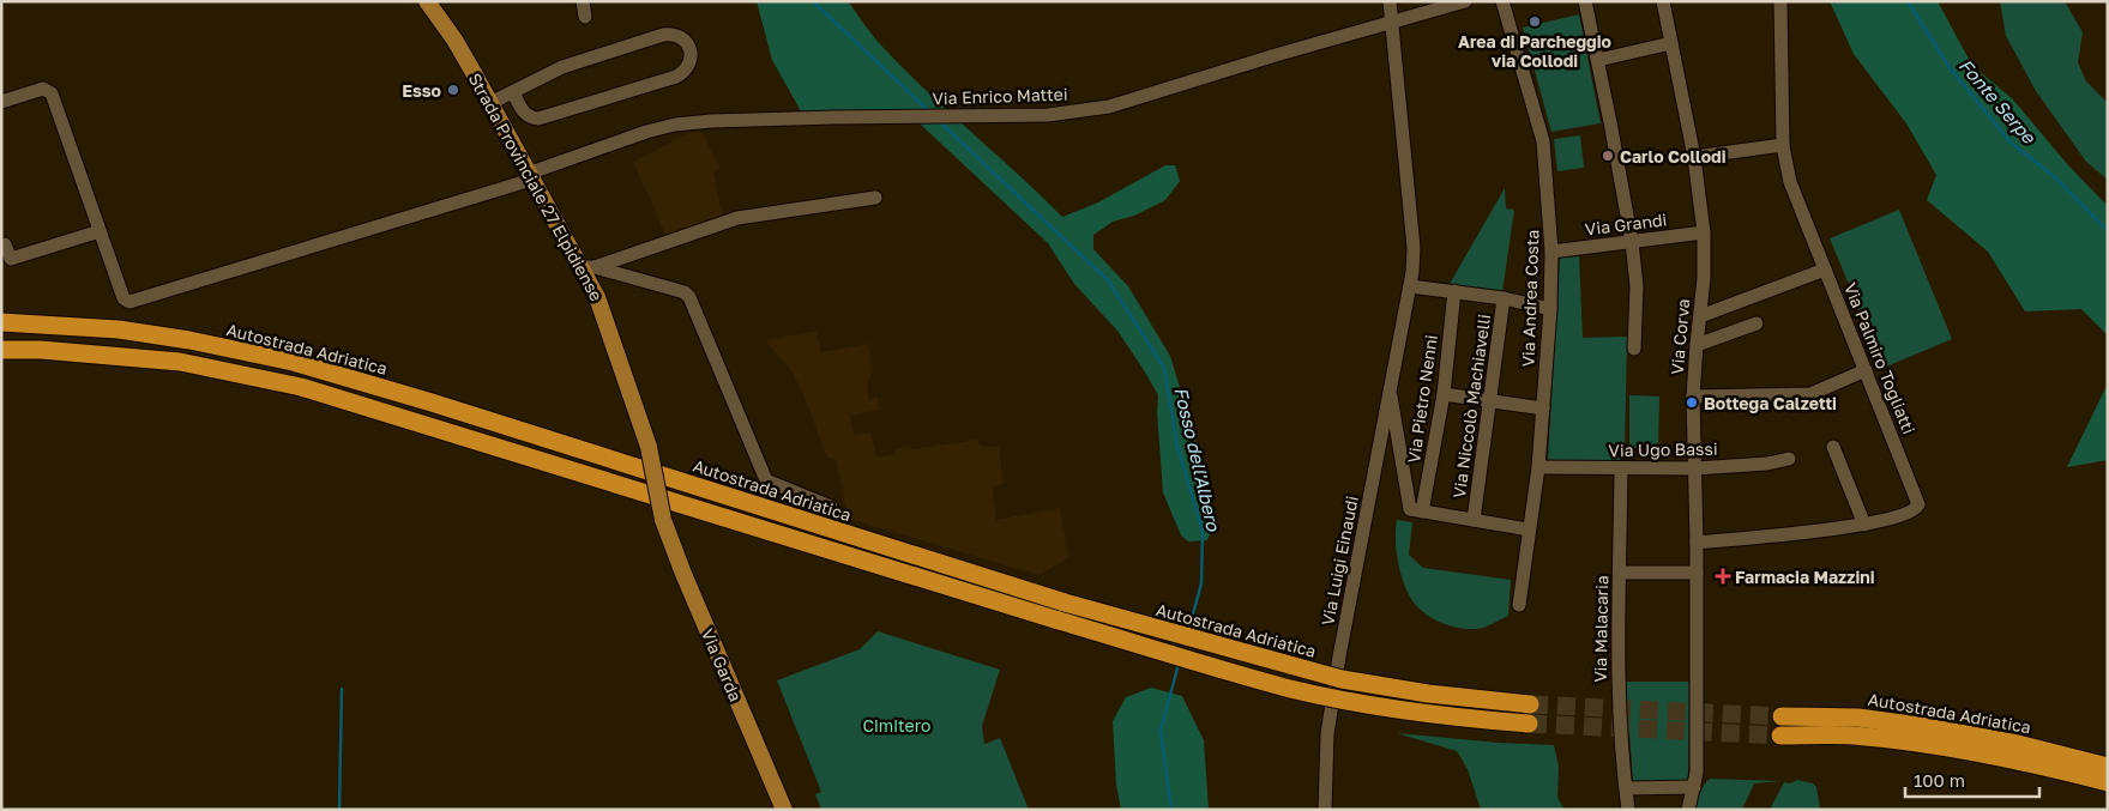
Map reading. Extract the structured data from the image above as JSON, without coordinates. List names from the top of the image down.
{
  "streets": {
    "highway": ["Autostrada Adriatica"],
    "main road": ["Strada Provinciale 27 Elpidiense", "Via Garda"],
    "street": [
      "Via Enrico Mattei",
      "Via Grandi",
      "Via Andrea Costa",
      "Via Corva",
      "Via Palmiro Togliatti",
      "Via Pietro Nenni",
      "Via Niccolò Machiavelli",
      "Via Ugo Bassi",
      "Via Luigi Einaudi",
      "Via Malacaria"
    ]
  },
  "crossings": [
    ["Via Enrico Mattei", "Strada Provinciale 27 Elpidiense"],
    ["Via Enrico Mattei", "Via Luigi Einaudi"],
    ["Strada Provinciale 27 Elpidiense", "Via Garda"],
    ["Via Grandi", "Via Andrea Costa"],
    ["Via Grandi", "Via Corva"],
    ["Via Andrea Costa", "Via Ugo Bassi"],
    ["Via Corva", "Via Palmiro Togliatti"],
    ["Via Corva", "Via Ugo Bassi"],
    ["Via Pietro Nenni", "Via Luigi Einaudi"],
    ["Via Ugo Bassi", "Via Malacaria"]
  ],
  "water": ["Fonte Serpe", "Fosso dell'Albero"],
  "parks": ["Cimitero"],
  "places": {
    "other": [
      "Area di Parcheggio via Collodi",
      "Esso",
      "Carlo Collodi",
      "Bottega Calzetti"
    ],
    "health": ["Farmacia Mazzini"]
  },
  "scale_bar": "100 m"
}
